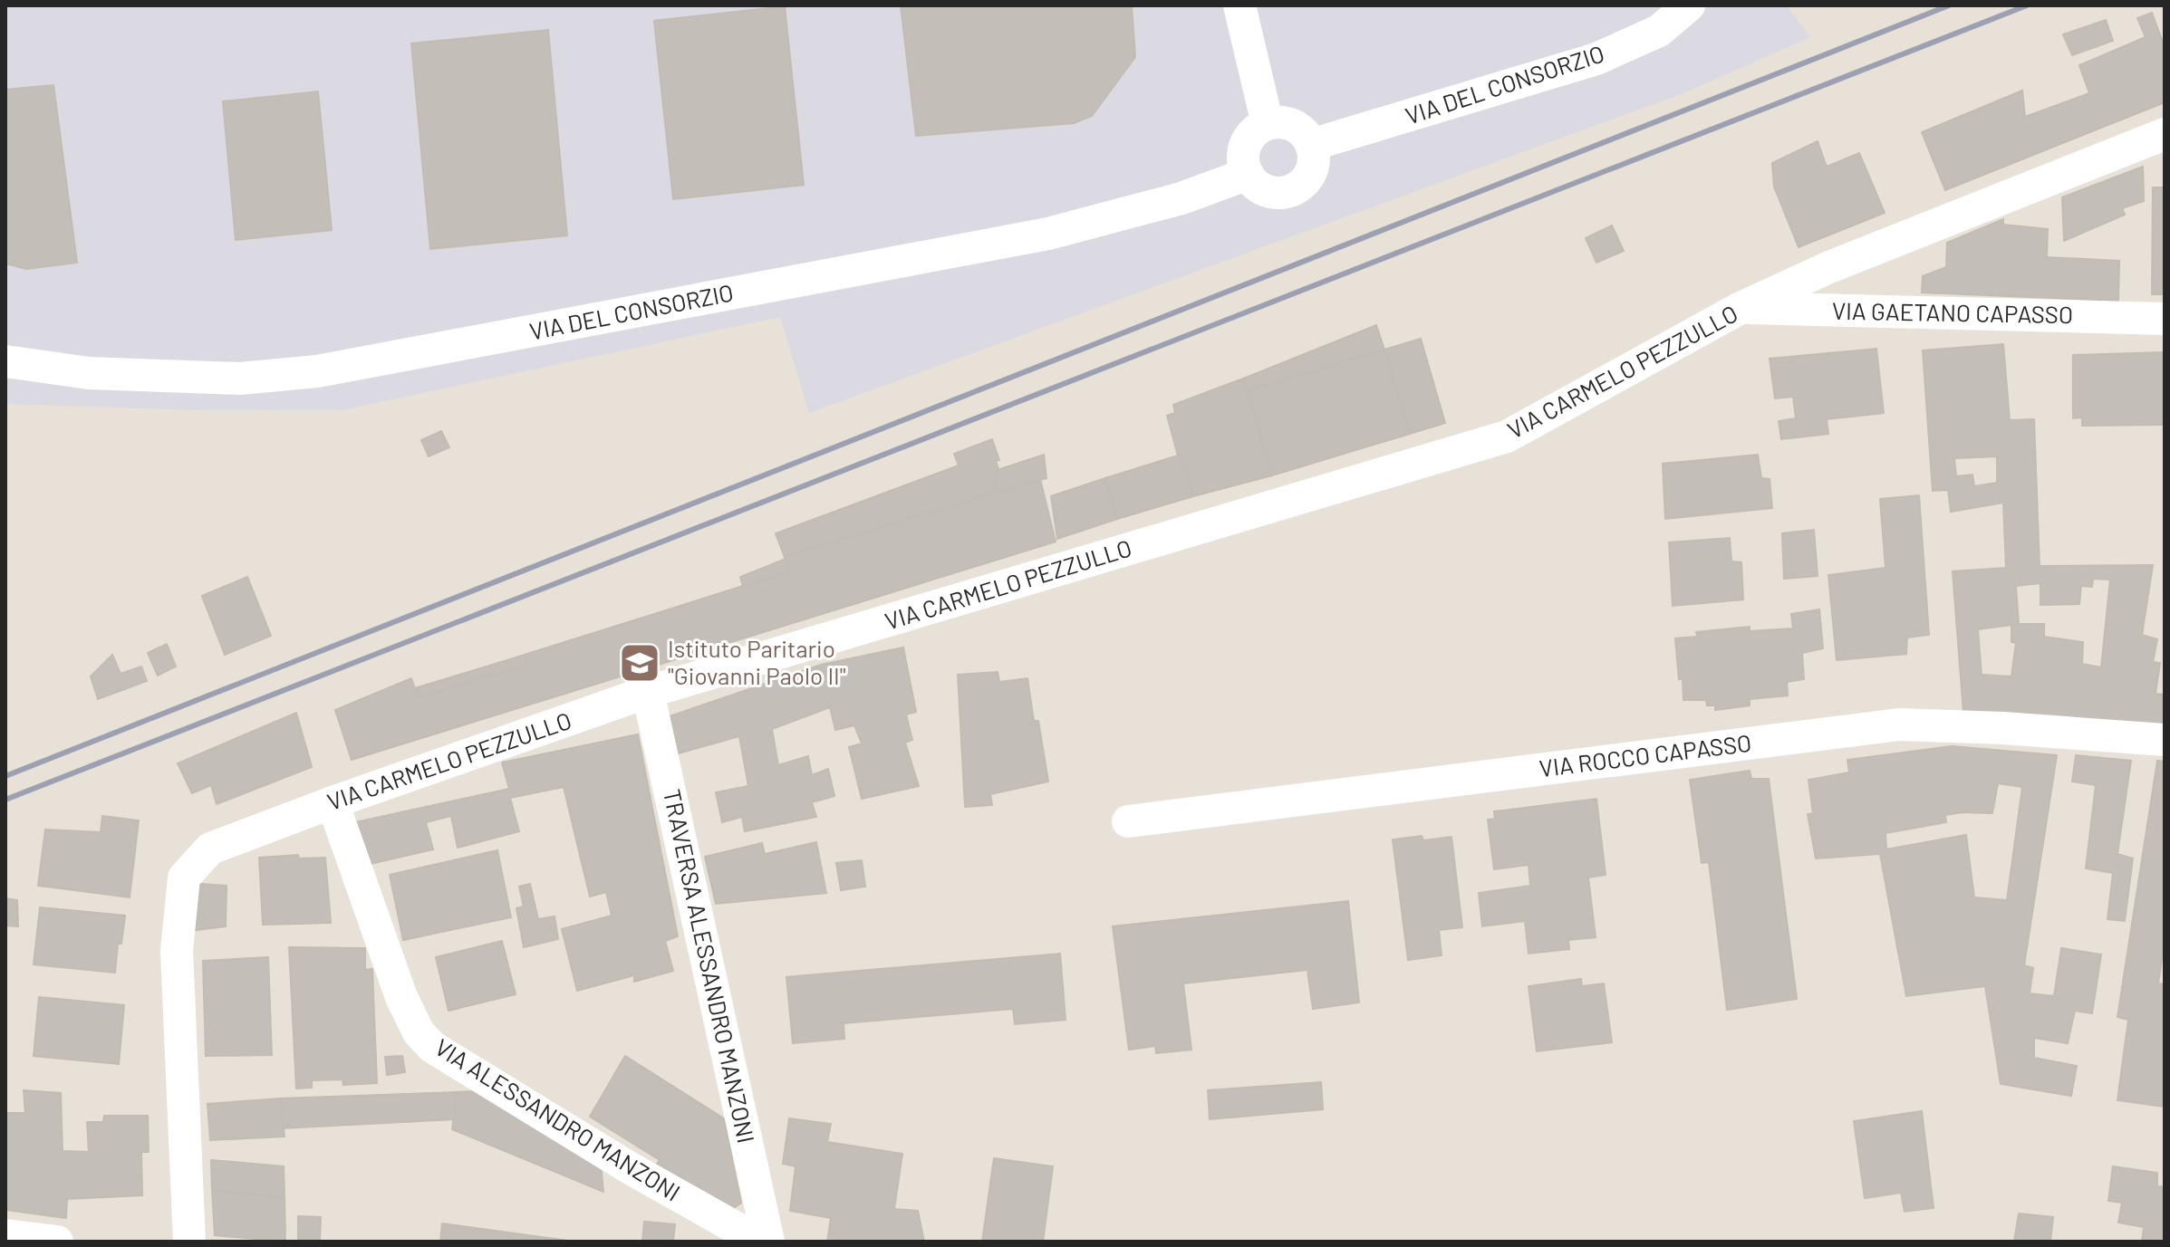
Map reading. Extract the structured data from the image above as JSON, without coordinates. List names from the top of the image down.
{
  "streets": {
    "street": [
      "VIA DEL CONSORZIO",
      "VIA GAETANO CAPASSO",
      "VIA CARMELO PEZZULLO",
      "VIA ROCCO CAPASSO",
      "TRAVERSA ALESSANDRO MANZONI",
      "VIA ALESSANDRO MANZONI"
    ]
  },
  "crossings": [
    ["VIA GAETANO CAPASSO", "VIA CARMELO PEZZULLO"],
    ["VIA CARMELO PEZZULLO", "TRAVERSA ALESSANDRO MANZONI"],
    ["VIA CARMELO PEZZULLO", "VIA ALESSANDRO MANZONI"]
  ],
  "places": {
    "school or university": ["Istituto Paritario \"Giovanni Paolo II\""]
  }
}
